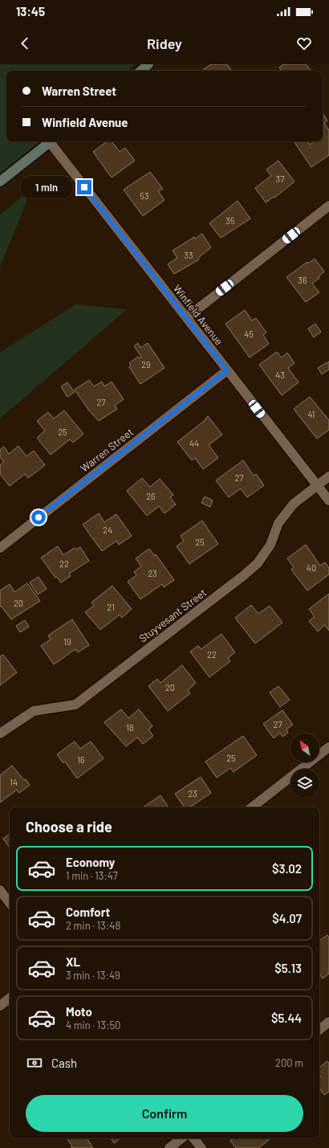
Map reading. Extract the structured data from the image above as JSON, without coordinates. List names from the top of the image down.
{
  "streets": {
    "street": ["Winfield Avenue", "Warren Street", "Stuyvesant Street"]
  },
  "crossings": [
    ["Winfield Avenue", "Warren Street"],
    ["Winfield Avenue", "Stuyvesant Street"]
  ],
  "house_numbers": [
    "37",
    "53",
    "35",
    "33",
    "36",
    "45",
    "29",
    "43",
    "27",
    "41",
    "25",
    "44",
    "27",
    "26",
    "24",
    "25",
    "22",
    "40",
    "23",
    "20",
    "21",
    "19",
    "22",
    "20",
    "27",
    "18",
    "25",
    "16",
    "14",
    "23"
  ],
  "north": "top left",
  "page": {
    "status": "13:45",
    "header": "Ridey",
    "banner": ["Warren Street", "Winfield Avenue"],
    "bubble": "1 min",
    "heading": "Choose a ride",
    "list": [
      {
        "name": "Economy",
        "note": "1 min · 13:47",
        "value": "$3.02"
      },
      {
        "name": "Comfort",
        "note": "2 min · 13:48",
        "value": "$4.07"
      },
      {
        "name": "XL",
        "note": "3 min · 13:49",
        "value": "$5.13"
      },
      {
        "name": "Moto",
        "note": "4 min · 13:50",
        "value": "$5.44"
      }
    ],
    "pay": ["Cash", "200 m"],
    "buttons": "Confirm"
  }
}
